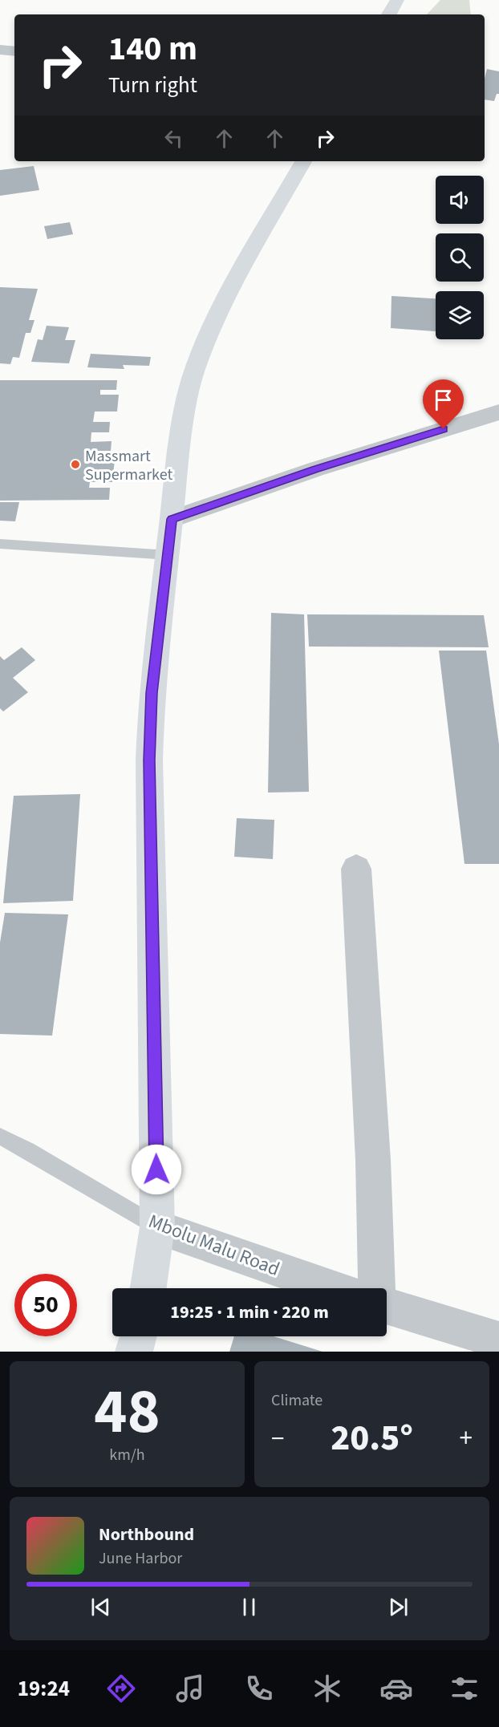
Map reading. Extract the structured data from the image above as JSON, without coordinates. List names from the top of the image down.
{
  "streets": {
    "street": ["Mbolu Malu Road"]
  },
  "places": ["Massmart Supermarket"],
  "page": {
    "turn": ["140 m", "Turn right"],
    "limit": "50",
    "trip": "19:25 · 1 min · 220 m",
    "tile": [
      ["48", "km/h"],
      "Climate"
    ],
    "heat": ["−", "20.5°", "+"],
    "song": ["Northbound", "June Harbor"],
    "tabs": "19:24"
  }
}
